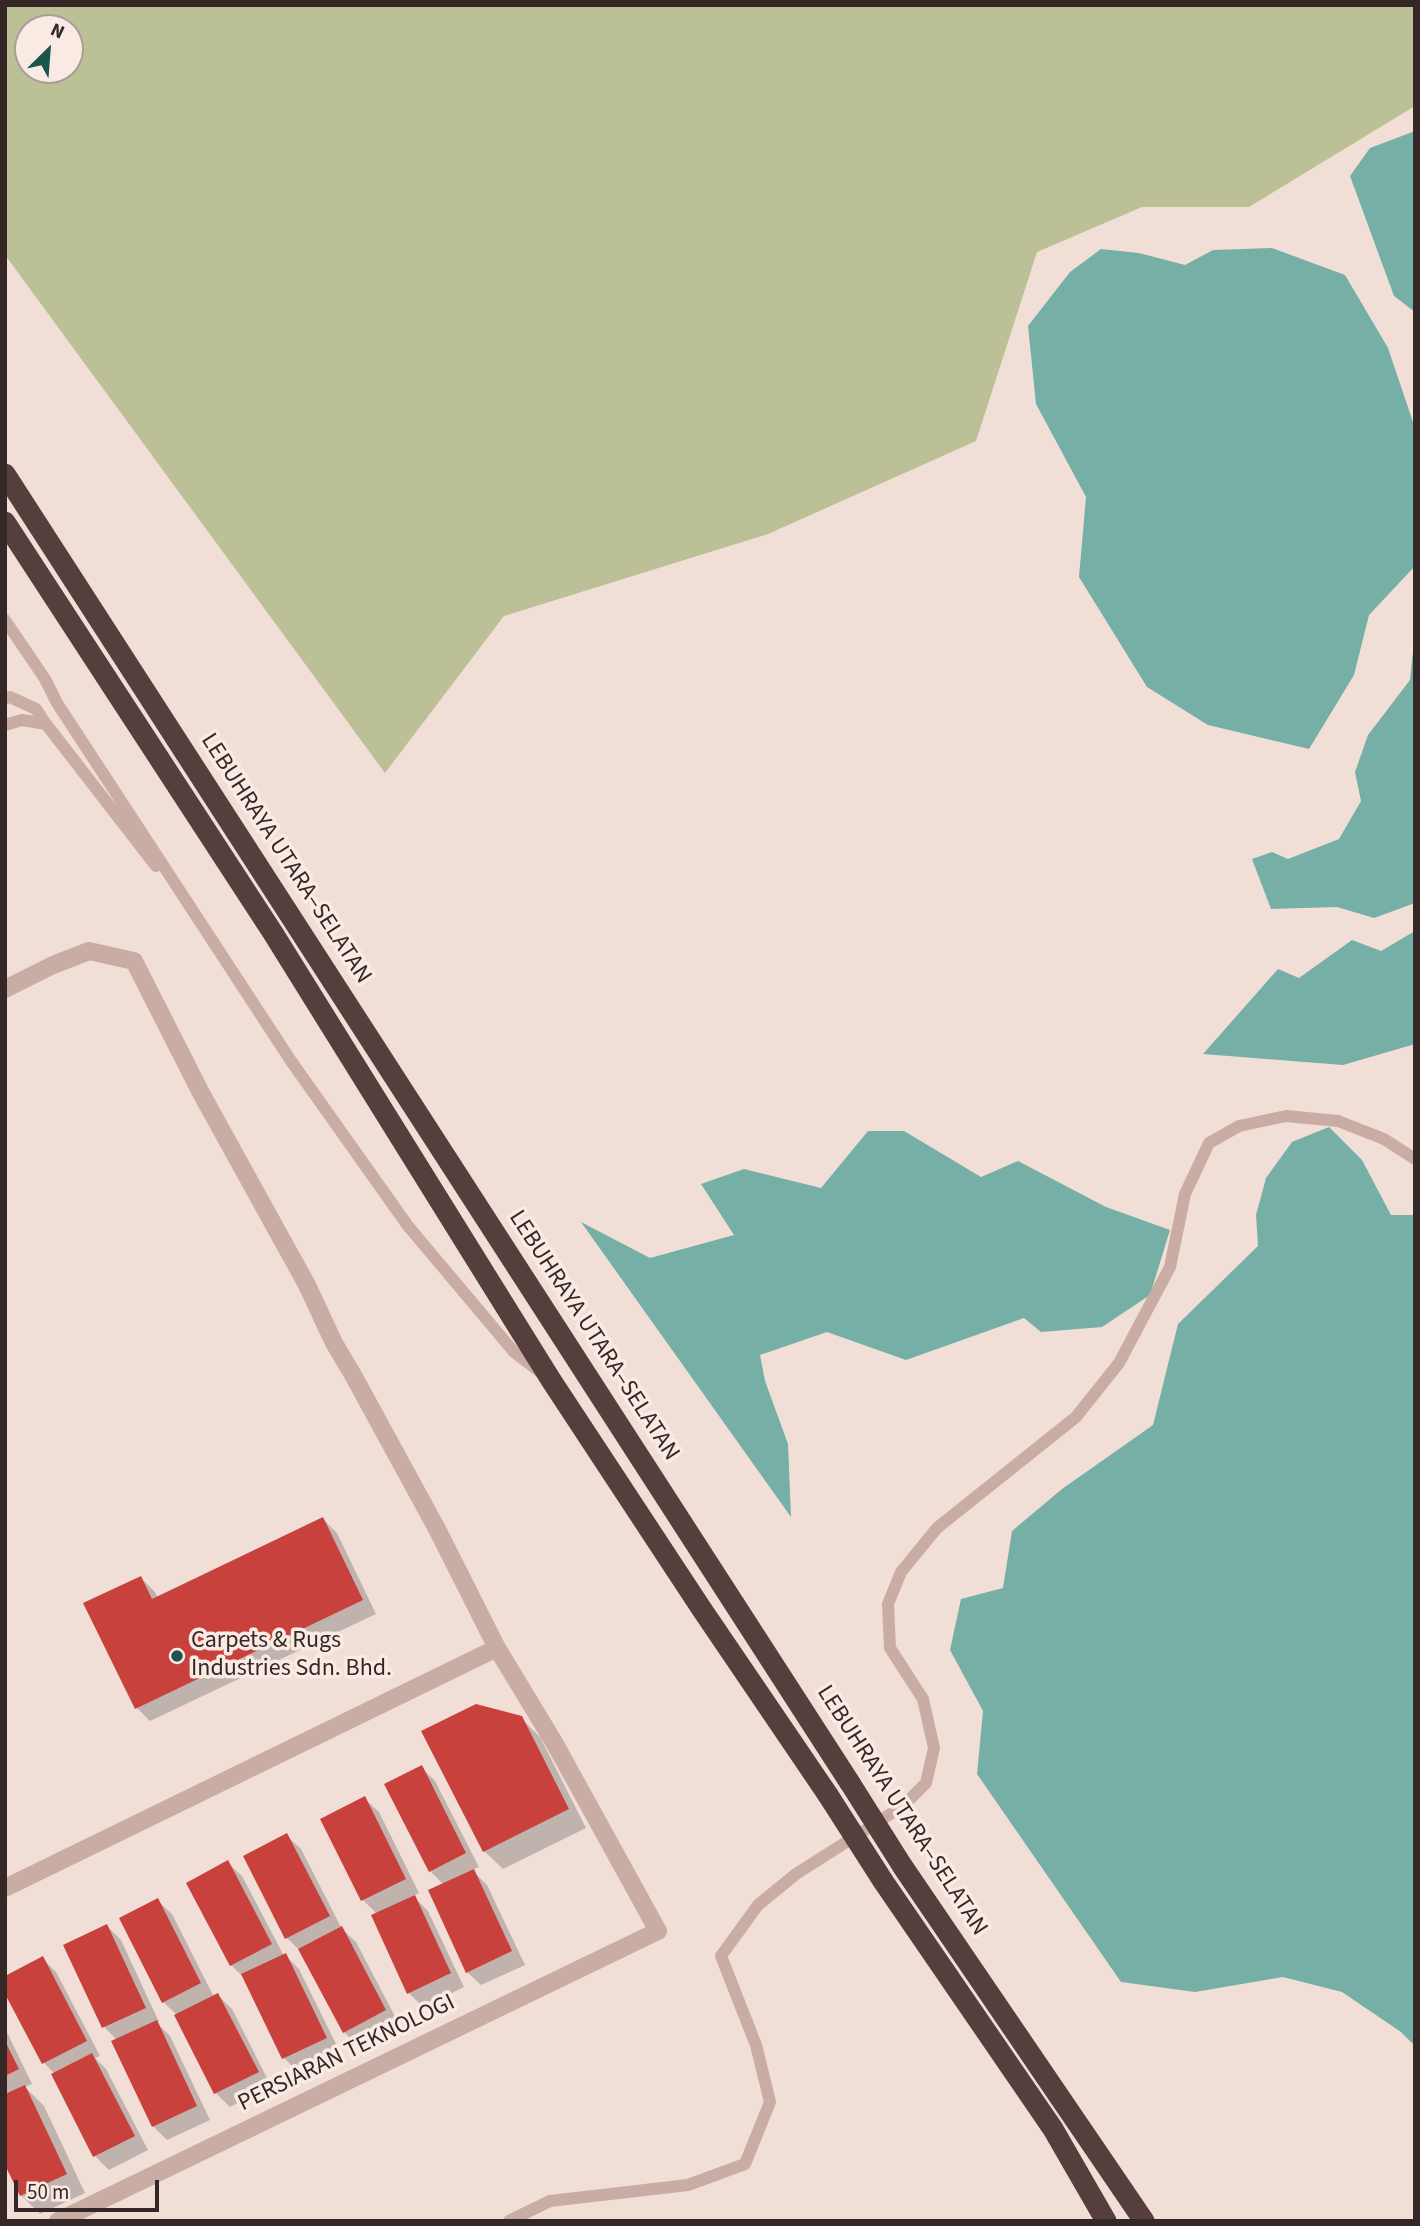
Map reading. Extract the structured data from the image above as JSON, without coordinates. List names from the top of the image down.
{
  "streets": {
    "highway": ["LEBUHRAYA UTARA–SELATAN"],
    "street": ["PERSIARAN TEKNOLOGI"]
  },
  "places": ["Carpets & Rugs Industries Sdn. Bhd."],
  "scale_bar": "50 m",
  "north": "top right"
}
